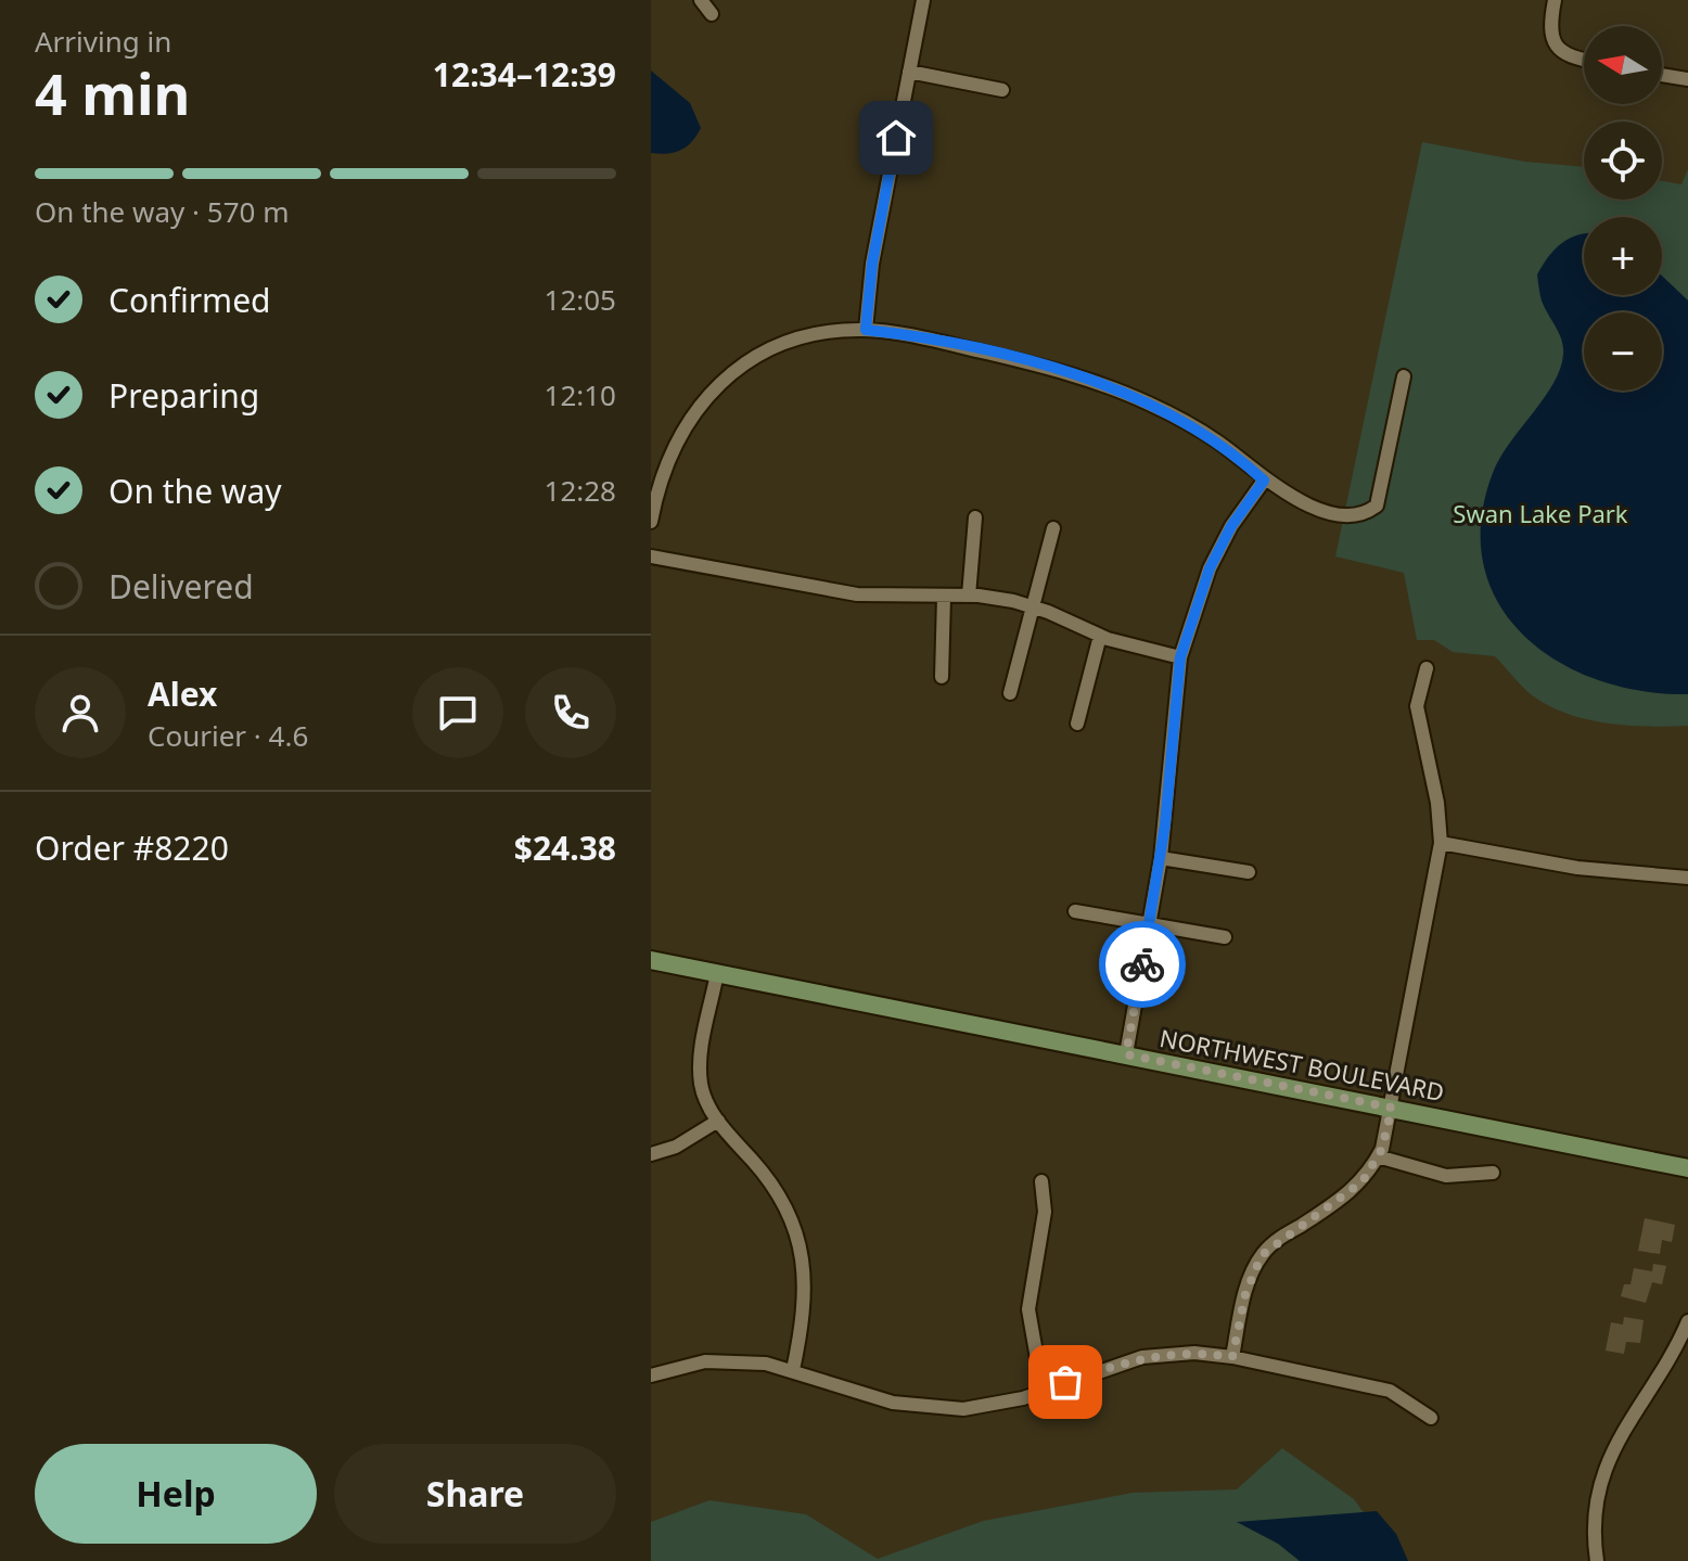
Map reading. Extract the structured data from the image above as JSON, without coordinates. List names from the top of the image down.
{
  "streets": {
    "main road": ["NORTHWEST BOULEVARD"]
  },
  "parks": ["Swan Lake Park"],
  "north": "left",
  "page": {
    "heading": ["4 min", "Arriving in", "12:34–12:39"],
    "panel": [
      "Alex",
      "Courier · 4.6",
      "Order #8220",
      "$24.38"
    ],
    "map_buttons": ["+", "−"],
    "bar": "On the way · 570 m",
    "list": [
      ["Confirmed", "12:05"],
      ["Preparing", "12:10"],
      ["On the way", "12:28"],
      "Delivered"
    ],
    "buttons": ["Help", "Share"]
  }
}
